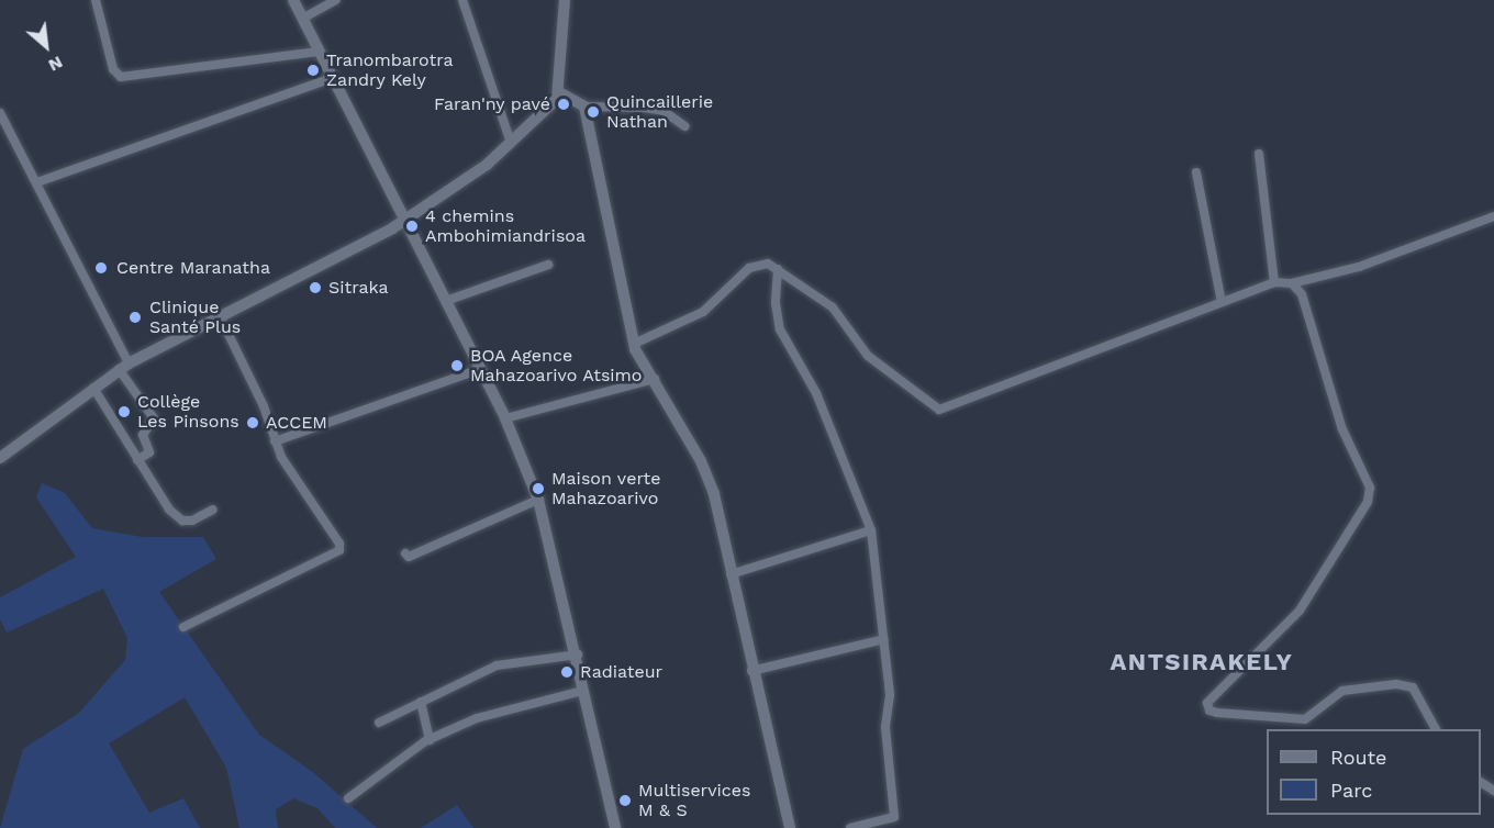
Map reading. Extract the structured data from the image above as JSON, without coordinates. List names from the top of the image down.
{
  "districts": ["ANTSIRAKELY"],
  "places": [
    "Tranombarotra Zandry Kely",
    "Faran'ny pavé",
    "Quincaillerie Nathan",
    "4 chemins Ambohimiandrisoa",
    "Centre Maranatha",
    "Sitraka",
    "Clinique Santé Plus",
    "BOA Agence Mahazoarivo Atsimo",
    "Collège Les Pinsons",
    "ACCEM",
    "Maison verte Mahazoarivo",
    "Radiateur",
    "Multiservices M & S"
  ],
  "legend": ["Route", "Parc"],
  "north": "bottom right"
}
